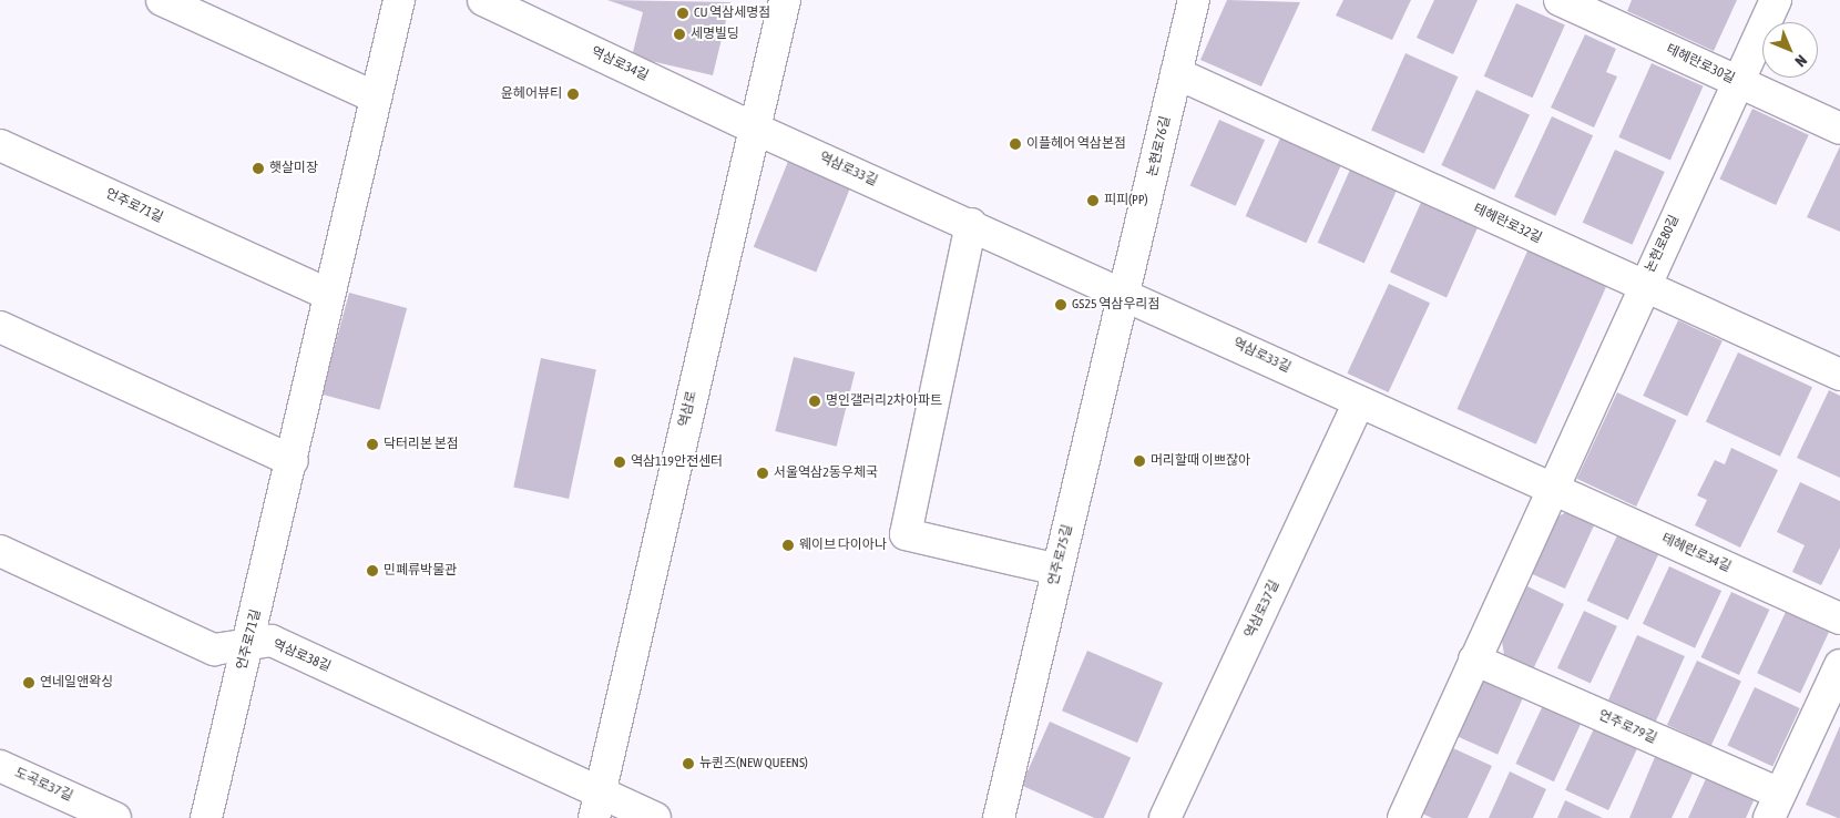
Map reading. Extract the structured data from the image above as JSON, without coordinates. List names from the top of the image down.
{
  "streets": {
    "street": [
      "역삼로34길",
      "테헤란로30길",
      "논현로76길",
      "역삼로33길",
      "언주로71길",
      "테헤란로32길",
      "논현로80길",
      "역삼로",
      "테헤란로34길",
      "언주로75길",
      "역삼로37길",
      "역삼로38길",
      "언주로79길",
      "도곡로37길"
    ]
  },
  "crossings": [
    ["역삼로34길", "역삼로33길"],
    ["역삼로34길", "역삼로"],
    ["테헤란로30길", "논현로80길"],
    ["논현로76길", "역삼로33길"],
    ["논현로76길", "테헤란로32길"],
    ["논현로76길", "언주로75길"],
    ["역삼로33길", "논현로80길"],
    ["역삼로33길", "역삼로"],
    ["역삼로33길", "테헤란로34길"],
    ["역삼로33길", "언주로75길"],
    ["역삼로33길", "역삼로37길"],
    ["언주로71길", "역삼로38길"],
    ["테헤란로32길", "논현로80길"],
    ["논현로80길", "테헤란로34길"],
    ["역삼로", "역삼로38길"]
  ],
  "places": [
    "CU 역삼세명점",
    "세명빌딩",
    "윤헤어뷰티",
    "이플헤어 역삼본점",
    "햇살미장",
    "피피(PP)",
    "GS25 역삼우리점",
    "명인갤러리2차아파트",
    "닥터리본 본점",
    "머리할때 이쁘잖아",
    "역삼119안전센터",
    "서울역삼2동우체국",
    "웨이브 다이아나",
    "민폐류박물관",
    "연네일앤왁싱",
    "뉴퀸즈(NEW QUEENS)"
  ],
  "north": "bottom right"
}
